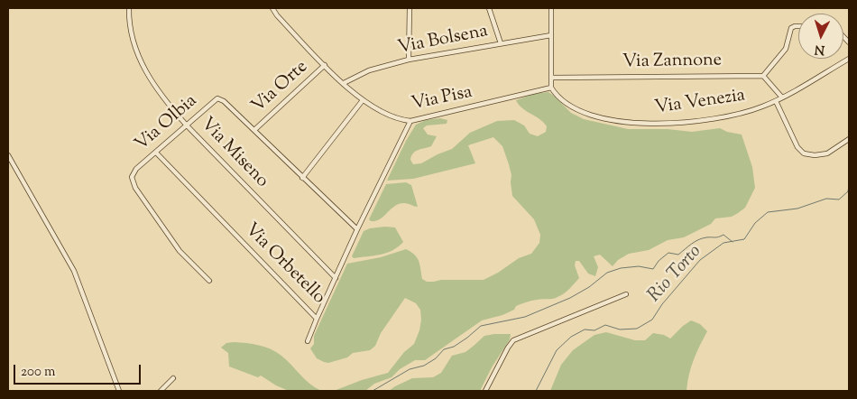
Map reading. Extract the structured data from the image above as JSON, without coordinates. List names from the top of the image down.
{
  "streets": {
    "street": [
      "Via Bolsena",
      "Via Zannone",
      "Via Orte",
      "Via Pisa",
      "Via Venezia",
      "Via Olbia",
      "Via Miseno",
      "Via Orbetello"
    ]
  },
  "crossings": [
    ["Via Bolsena", "Via Pisa"],
    ["Via Orte", "Via Pisa"],
    ["Via Orte", "Via Olbia"],
    ["Via Pisa", "Via Venezia"],
    ["Via Pisa", "Via Orbetello"],
    ["Via Olbia", "Via Miseno"],
    ["Via Olbia", "Via Orbetello"],
    ["Via Miseno", "Via Orbetello"]
  ],
  "water": ["Rio Torto"],
  "scale_bar": "200 m",
  "north": "bottom"
}
